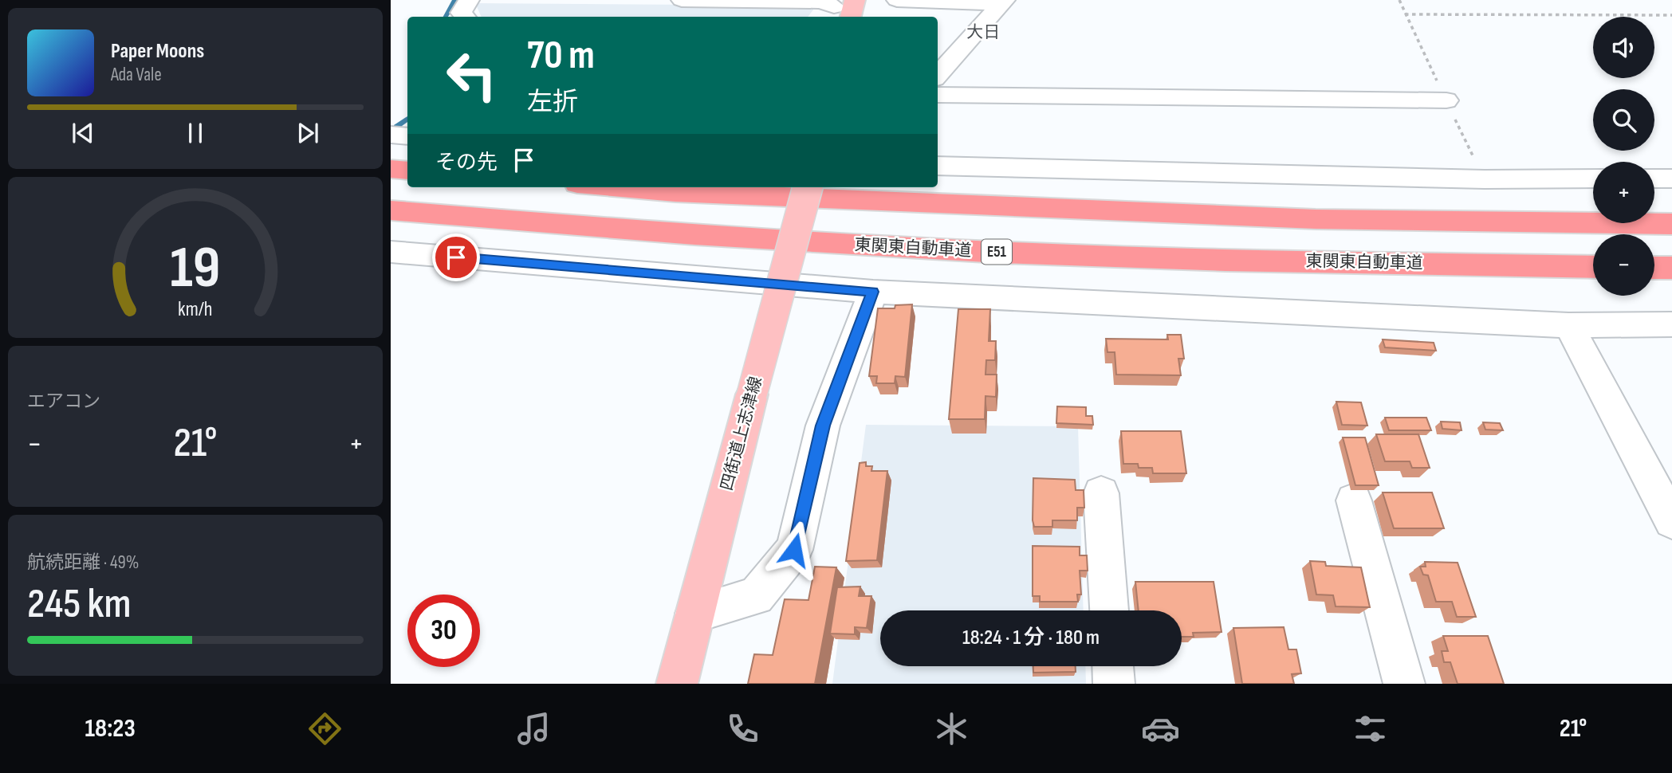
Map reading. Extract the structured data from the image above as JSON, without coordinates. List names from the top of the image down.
{
  "streets": {
    "highway": ["東関東自動車道", "E51"],
    "main road": ["四街道上志津線"]
  },
  "districts": ["大日"],
  "page": {
    "map_buttons": ["+", "−"],
    "turn": ["70 m", "左折"],
    "song": ["Paper Moons", "Ada Vale"],
    "then": "その先",
    "tile": [
      "エアコン",
      ["航続距離 · 49%", "245 km"]
    ],
    "heat": ["−", "21°", "+"],
    "limit": "30",
    "trip": "18:24 · 1 分 · 180 m",
    "tabs": ["18:23", "21°"],
    "gauge": ["19", "km/h"]
  }
}
